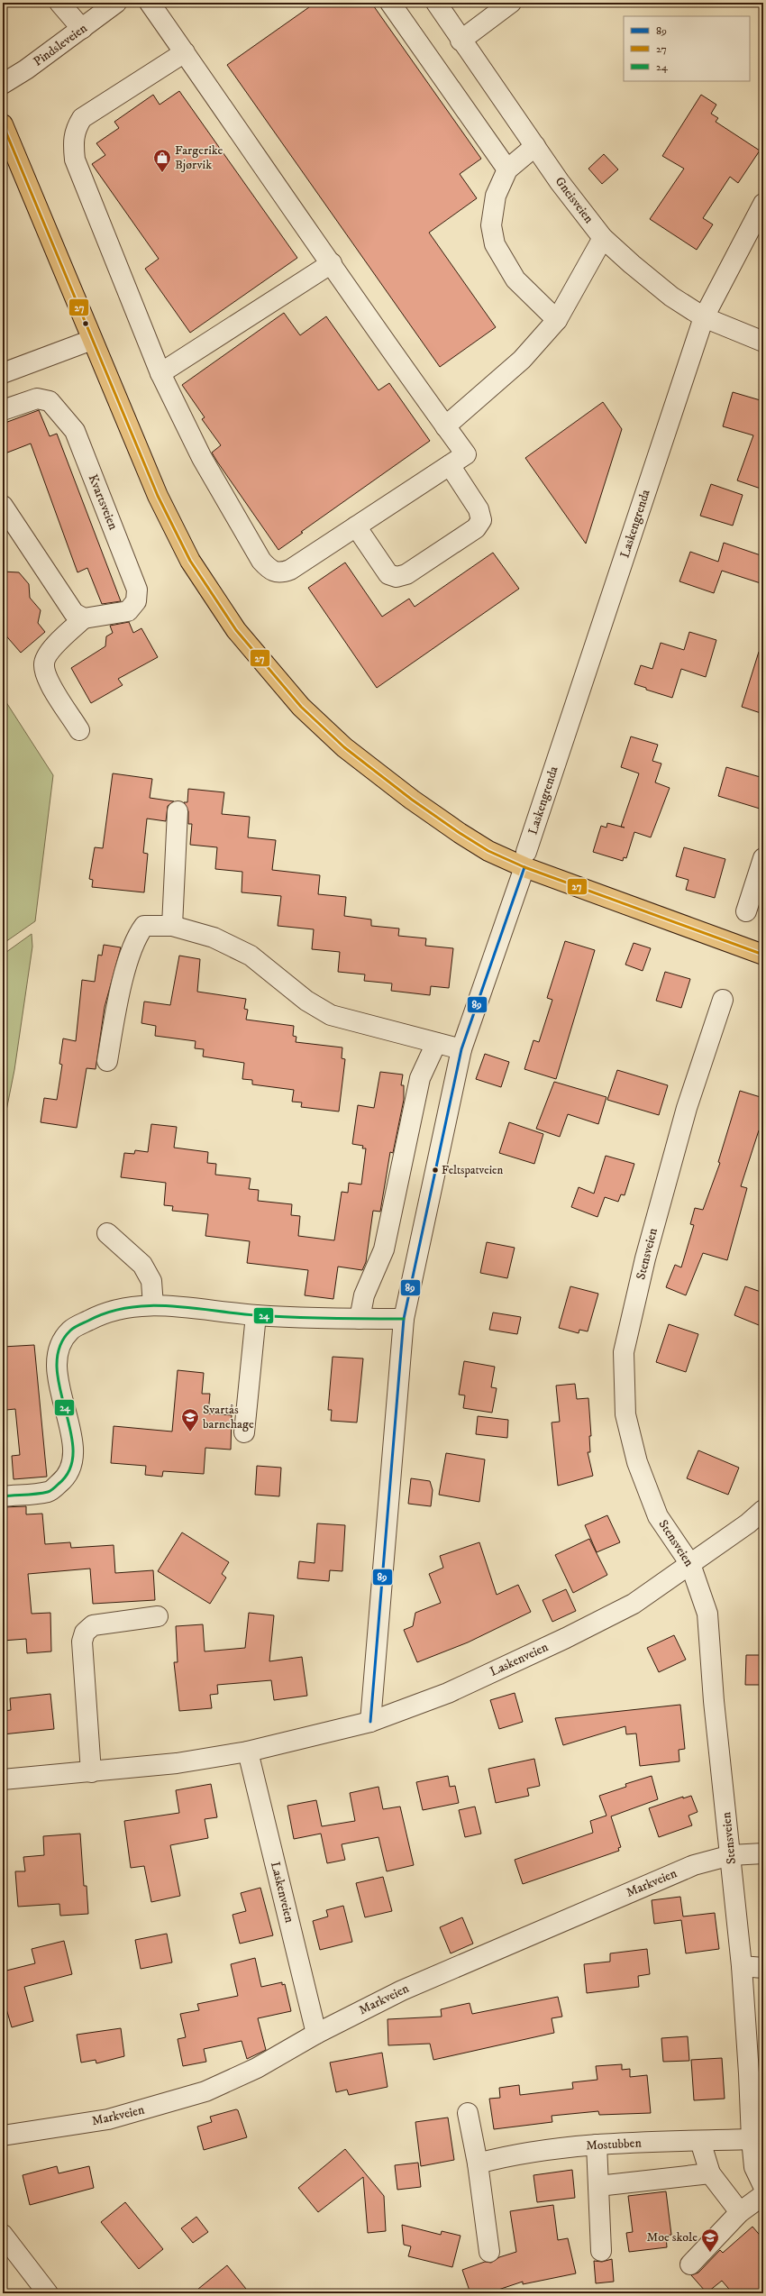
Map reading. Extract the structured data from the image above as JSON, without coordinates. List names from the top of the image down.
{
  "streets": {
    "street": [
      "Pindsleveien",
      "Gneisveien",
      "Kvartsveien",
      "Laskengrenda",
      "Stensveien",
      "Laskenveien",
      "Markveien",
      "Mostubben"
    ]
  },
  "crossings": [
    ["Gneisveien", "Laskengrenda"],
    ["Stensveien", "Laskenveien"],
    ["Stensveien", "Markveien"],
    ["Stensveien", "Mostubben"],
    ["Laskenveien", "Markveien"]
  ],
  "places": {
    "shop": ["Fargerike Bjørvik"],
    "other": ["Feltspatveien"],
    "school or university": ["Svartås barnehage", "Moe skole"]
  },
  "lines": ["transit line 27", "transit line 89", "transit line 24"],
  "legend": ["89", "27", "24"]
}
